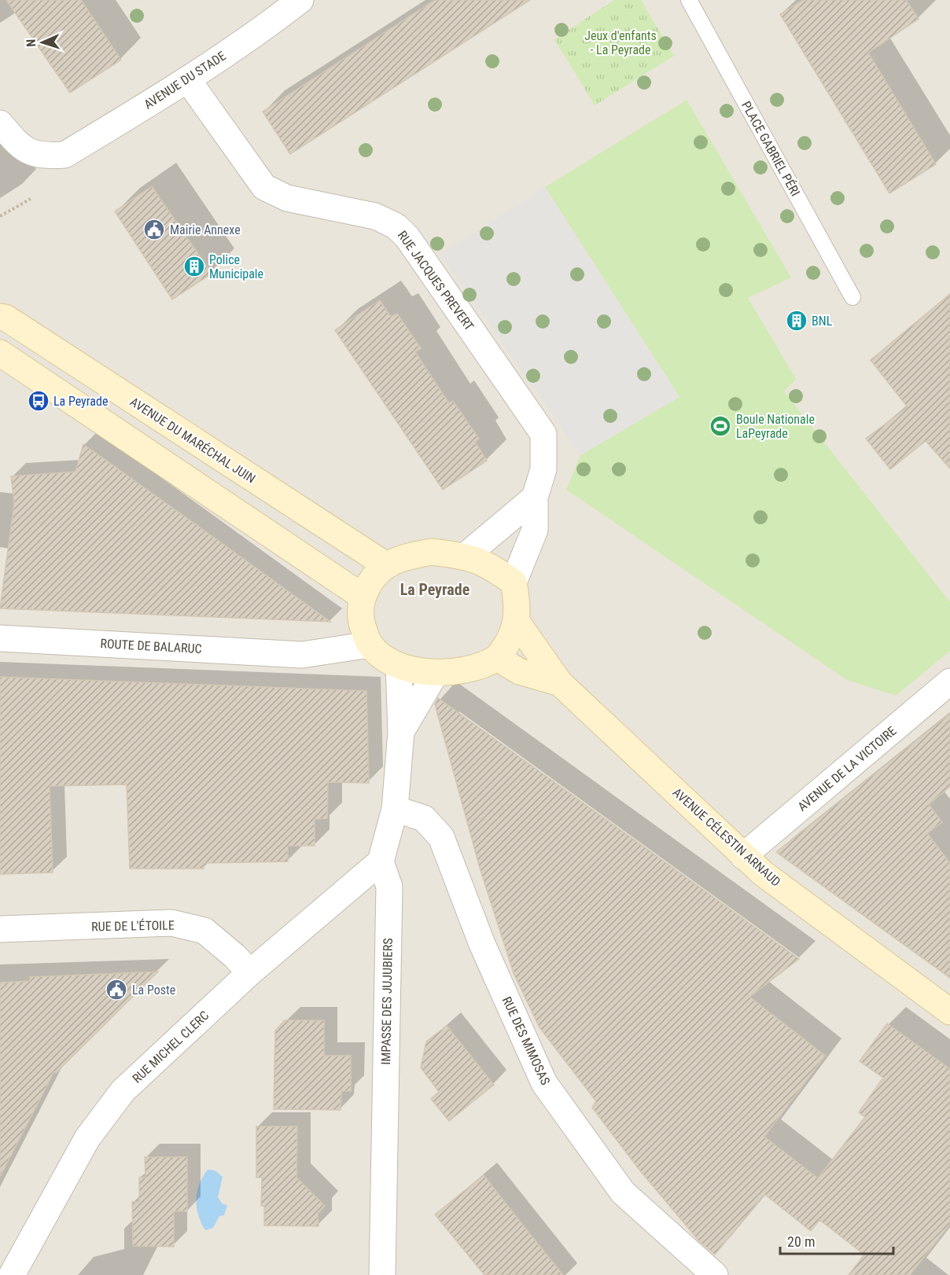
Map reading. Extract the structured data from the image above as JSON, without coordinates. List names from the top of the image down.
{
  "streets": {
    "main road": ["AVENUE DU MARÉCHAL JUIN", "AVENUE CÉLESTIN ARNAUD"],
    "street": [
      "AVENUE DU STADE",
      "RUE JACQUES PREVERT",
      "ROUTE DE BALARUC",
      "AVENUE DE LA VICTOIRE",
      "RUE DE L'ÉTOILE",
      "IMPASSE DES JUJUBIERS",
      "RUE DES MIMOSAS",
      "RUE MICHEL CLERC"
    ],
    "lane": ["PLACE GABRIEL PÉRI"]
  },
  "crossings": [
    ["AVENUE DU STADE", "RUE JACQUES PREVERT"],
    ["RUE JACQUES PREVERT", "AVENUE DU MARÉCHAL JUIN"],
    ["RUE JACQUES PREVERT", "ROUTE DE BALARUC"],
    ["RUE JACQUES PREVERT", "AVENUE CÉLESTIN ARNAUD"],
    ["AVENUE DU MARÉCHAL JUIN", "ROUTE DE BALARUC"],
    ["AVENUE DU MARÉCHAL JUIN", "AVENUE CÉLESTIN ARNAUD"],
    ["ROUTE DE BALARUC", "AVENUE CÉLESTIN ARNAUD"],
    ["AVENUE DE LA VICTOIRE", "AVENUE CÉLESTIN ARNAUD"],
    ["RUE DE L'ÉTOILE", "RUE MICHEL CLERC"],
    ["IMPASSE DES JUJUBIERS", "RUE MICHEL CLERC"]
  ],
  "districts": ["La Peyrade"],
  "parks": ["Jeux d'enfants - La Peyrade"],
  "places": {
    "public building": ["Mairie Annexe", "La Poste"],
    "building": ["Police Municipale", "BNL"],
    "bus stop": ["La Peyrade"],
    "sports": ["Boule Nationale LaPeyrade"]
  },
  "scale_bar": "20 m",
  "north": "left"
}
